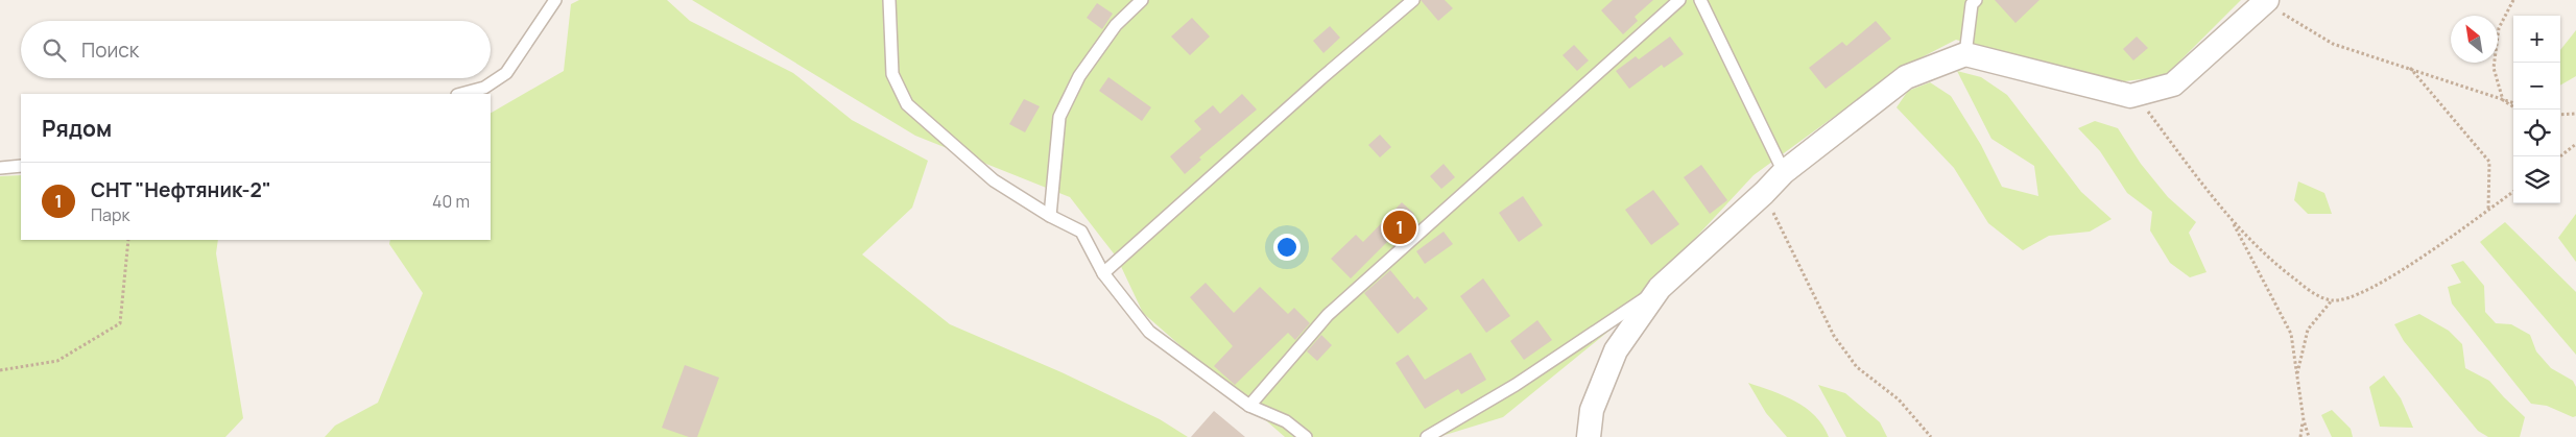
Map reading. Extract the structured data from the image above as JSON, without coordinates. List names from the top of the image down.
{
  "north": "top left",
  "page": {
    "map_buttons": ["+", "−"],
    "search": "Поиск",
    "heading": "Рядом",
    "list": [
      {
        "mark": "1",
        "name": "СНТ \"Нефтяник-2\"",
        "note": "Парк",
        "value": "40 m"
      }
    ],
    "pins": "1"
  }
}
